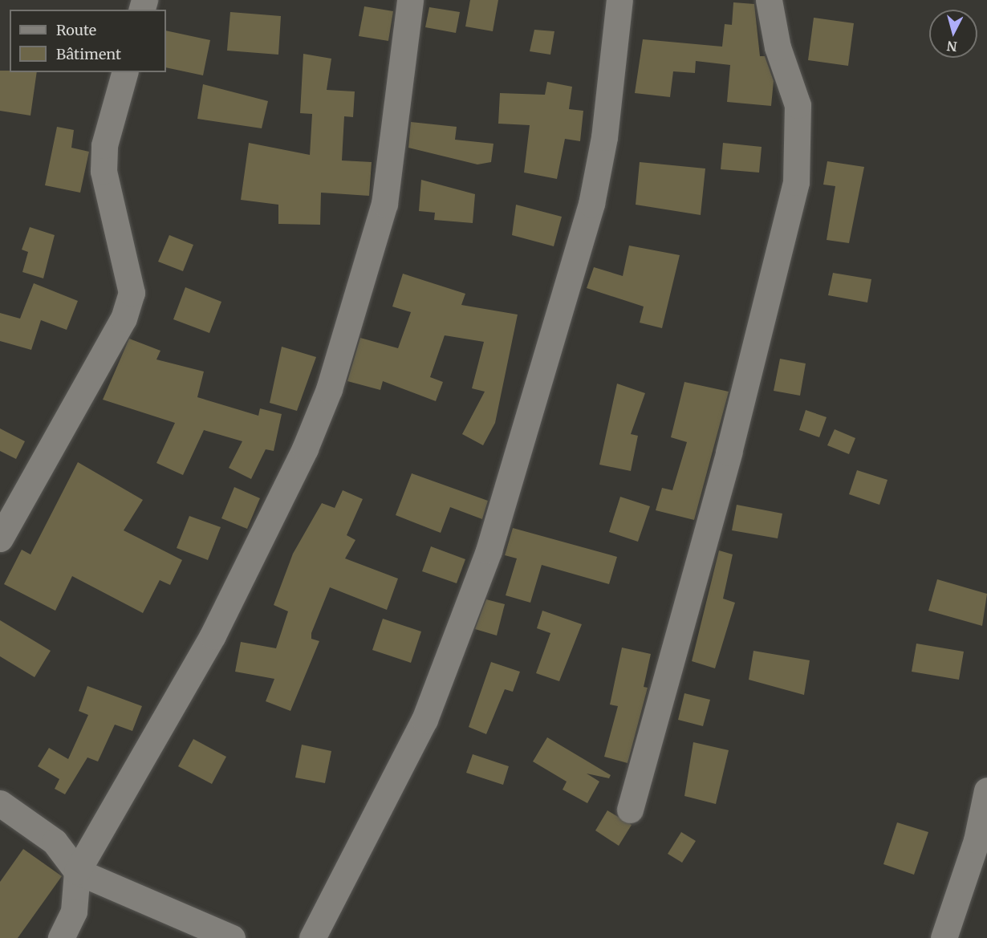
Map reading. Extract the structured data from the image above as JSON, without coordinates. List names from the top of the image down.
{
  "legend": ["Route", "Bâtiment"],
  "north": "bottom"
}
